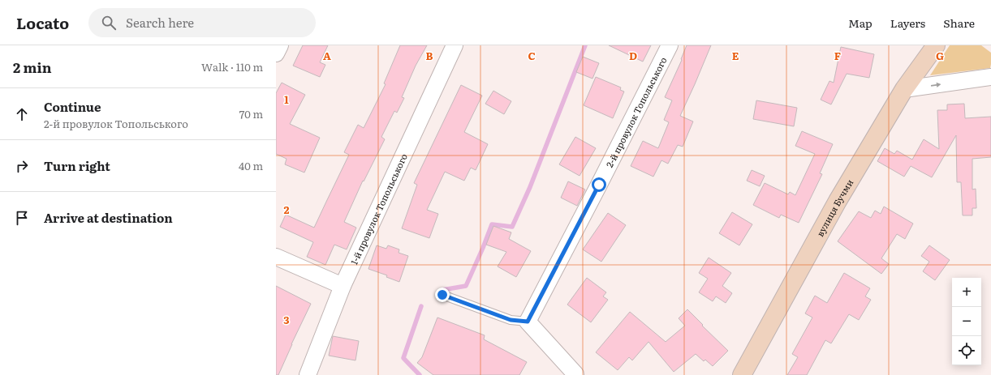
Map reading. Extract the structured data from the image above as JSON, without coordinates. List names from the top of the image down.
{
  "streets": {
    "street": ["2-й провулок Топольського", "вулиця Бучми", "1-й провулок Топольського"]
  },
  "page": {
    "header": "Locato",
    "search": "Search here",
    "nav": ["Map", "Layers", "Share"],
    "heading": ["2 min", "Walk · 110 m"],
    "list": [
      ["Continue", "2-й провулок Топольського", "70 m"],
      ["Turn right", "40 m"],
      "Arrive at destination"
    ],
    "map_buttons": ["+", "−"]
  },
  "grid": {
    "columns": [
      "A",
      "B",
      "C",
      "D",
      "E",
      "F",
      "G"
    ],
    "rows": ["1", "2", "3"]
  }
}
